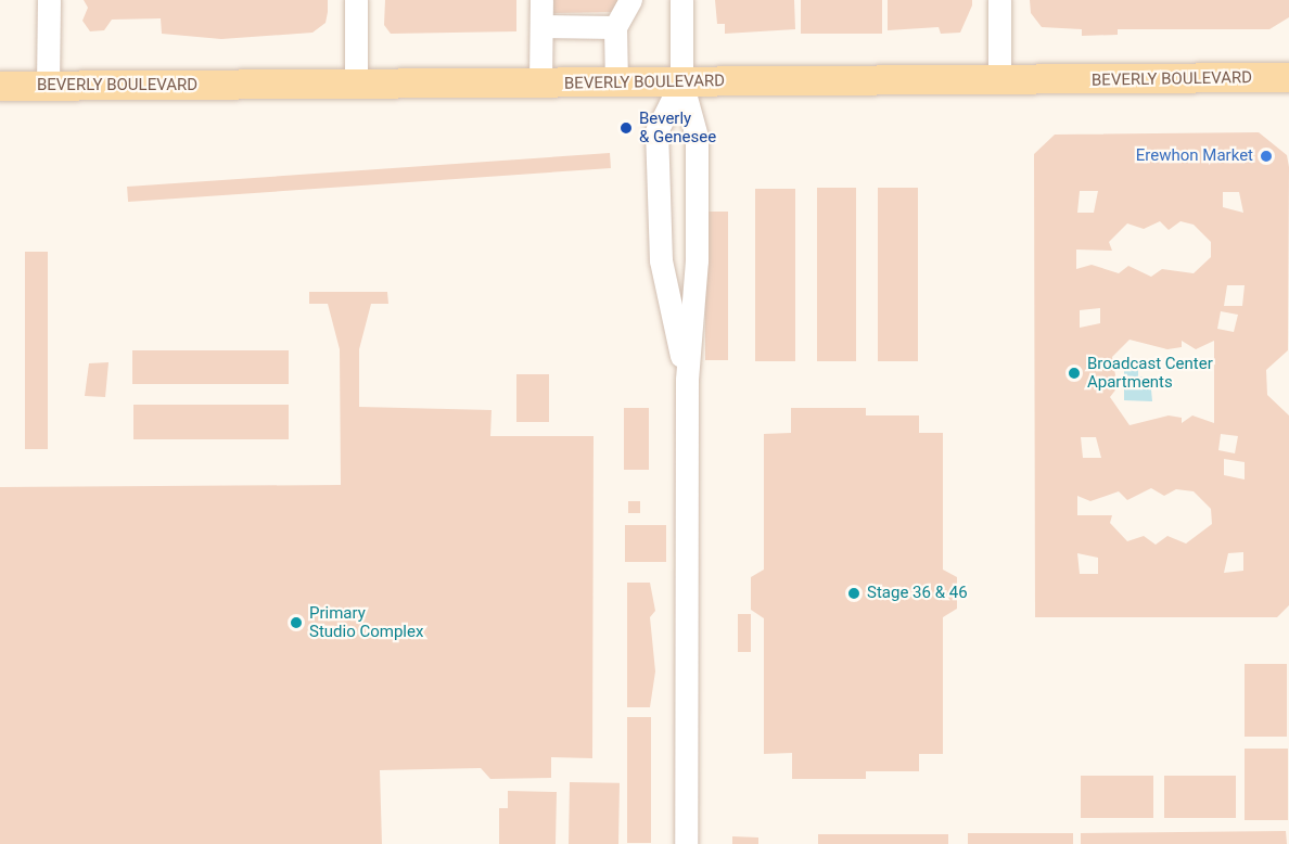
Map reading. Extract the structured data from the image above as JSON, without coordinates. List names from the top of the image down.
{
  "streets": {
    "main road": ["BEVERLY BOULEVARD"]
  },
  "places": [
    "Beverly & Genesee",
    "Erewhon Market",
    "Broadcast Center Apartments",
    "Stage 36 & 46",
    "Primary Studio Complex"
  ]
}
